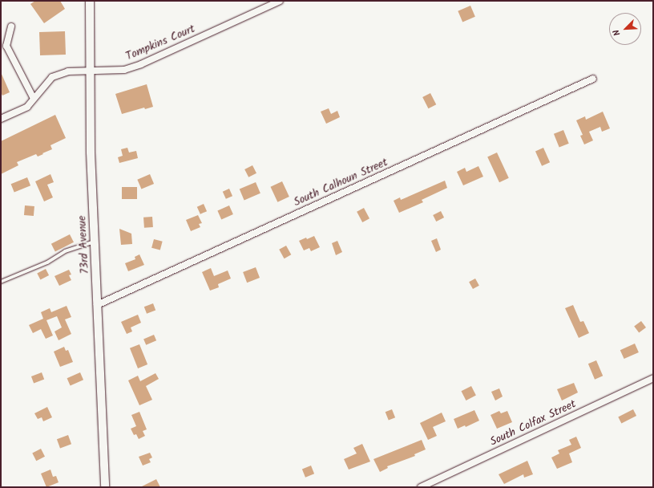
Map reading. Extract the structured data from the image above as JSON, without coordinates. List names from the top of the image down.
{
  "streets": {
    "street": [
      "Tompkins Court",
      "South Calhoun Street",
      "73rd Avenue",
      "South Colfax Street"
    ]
  },
  "crossings": [
    ["Tompkins Court", "73rd Avenue"],
    ["South Calhoun Street", "73rd Avenue"]
  ],
  "north": "bottom left"
}
